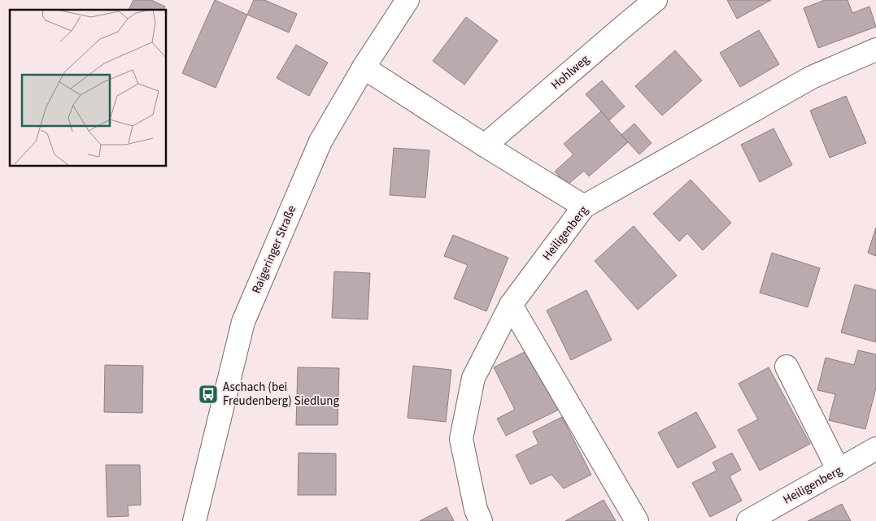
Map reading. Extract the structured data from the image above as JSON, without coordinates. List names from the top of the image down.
{
  "streets": {
    "street": ["Hohlweg", "Heiligenberg", "Raigeringer Straße"]
  },
  "places": {
    "bus stop": ["Aschach (bei Freudenberg) Siedlung"]
  }
}
